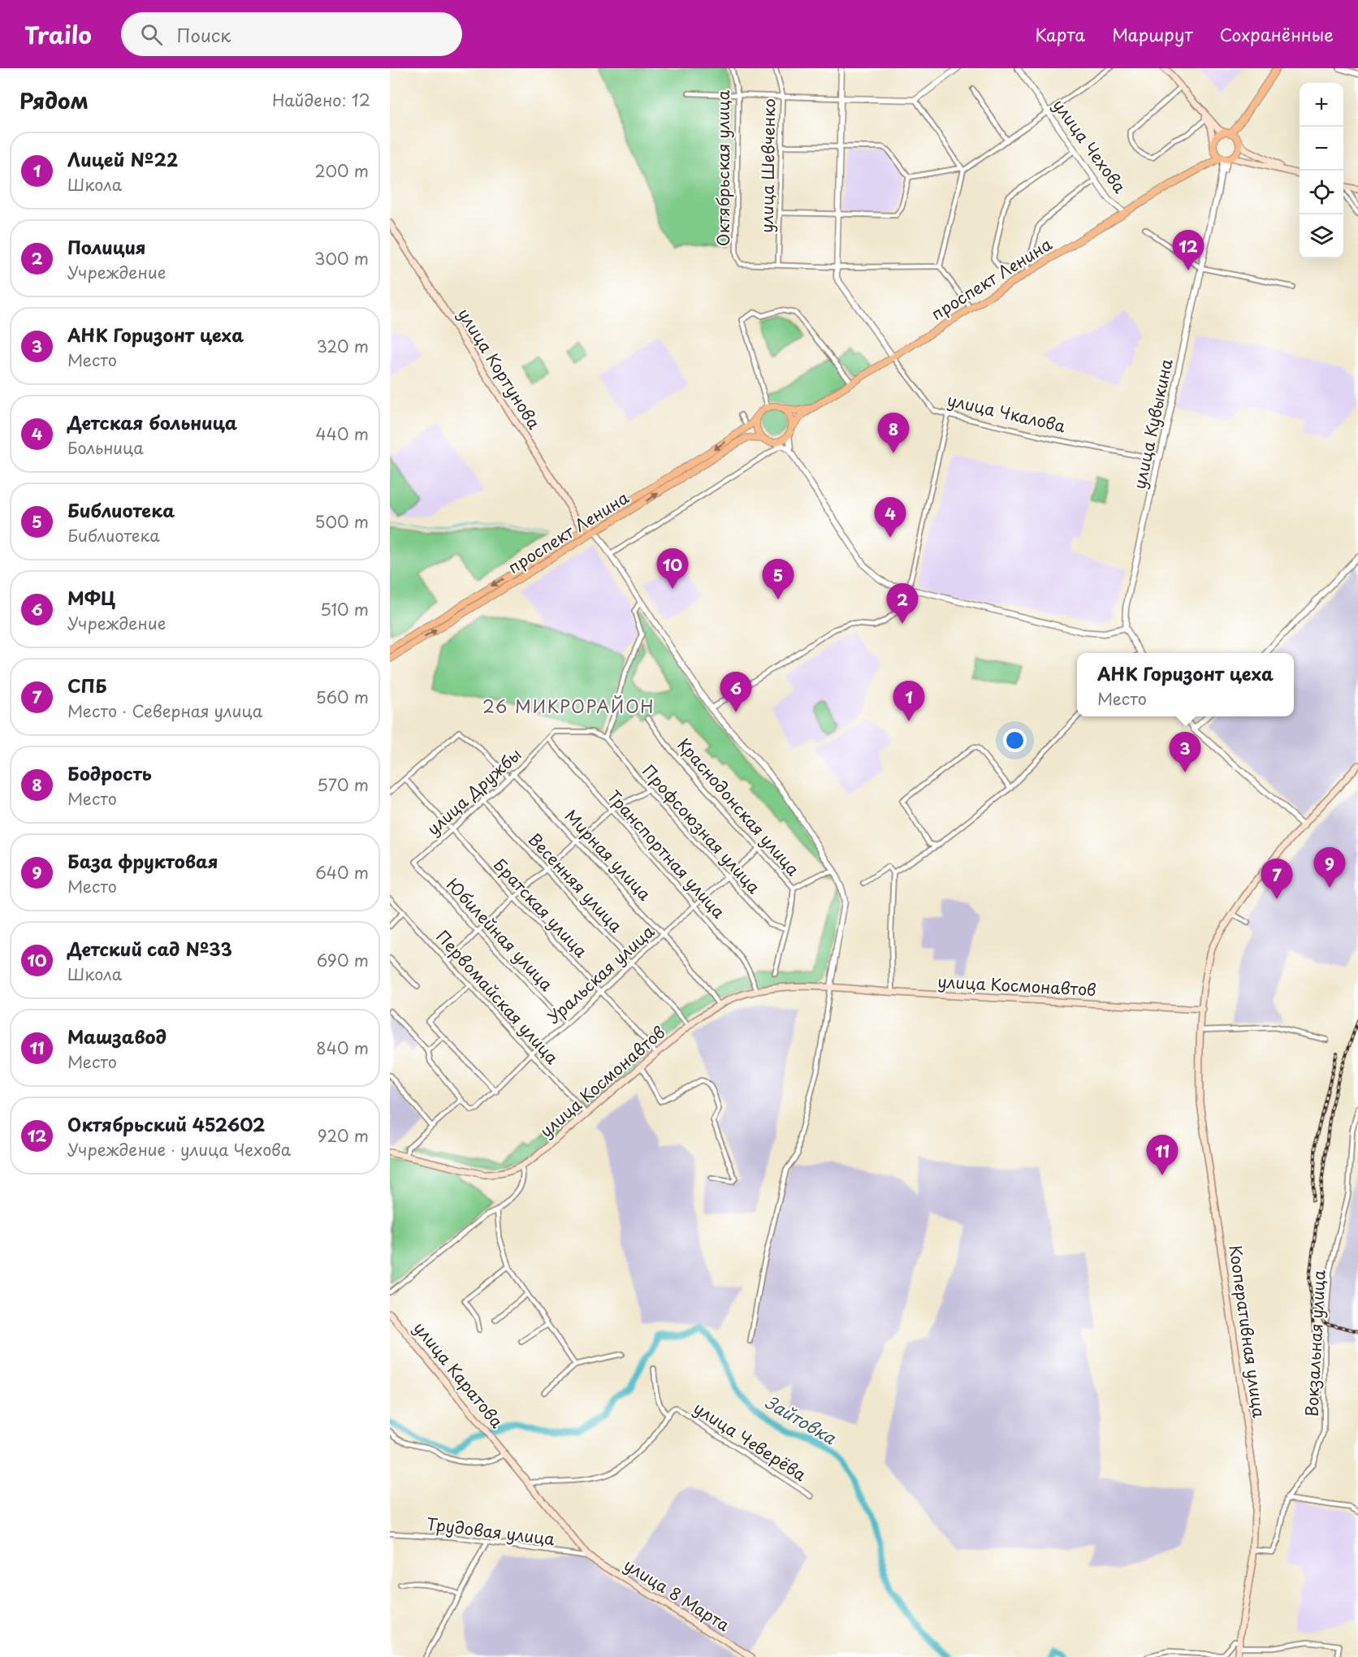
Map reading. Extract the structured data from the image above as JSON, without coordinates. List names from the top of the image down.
{
  "streets": {
    "main road": [
      "проспект Ленина",
      "улица Кортунова",
      "улица Космонавтов",
      "Кооперативная улица",
      "улица Каратова",
      "улица 8 Марта"
    ],
    "street": [
      "улица Чехова",
      "улица Шевченко",
      "Октябрьская улица",
      "улица Чкалова",
      "улица Кувыкина",
      "улица Дружбы",
      "Краснодонская улица",
      "Профсоюзная улица",
      "Транспортная улица",
      "Мирная улица",
      "Весенняя улица",
      "Братская улица",
      "Юбилейная улица",
      "Уральская улица",
      "Первомайская улица",
      "Вокзальная улица",
      "улица Чеверёва",
      "Трудовая улица"
    ]
  },
  "crossings": [
    ["улица Чехова", "проспект Ленина"],
    ["улица Шевченко", "Октябрьская улица"],
    ["проспект Ленина", "улица Кортунова"],
    ["проспект Ленина", "улица Чкалова"],
    ["проспект Ленина", "улица Кувыкина"],
    ["улица Чкалова", "улица Кувыкина"],
    ["улица Дружбы", "Транспортная улица"],
    ["улица Дружбы", "Мирная улица"],
    ["улица Дружбы", "Весенняя улица"],
    ["улица Дружбы", "Братская улица"],
    ["улица Дружбы", "Юбилейная улица"],
    ["Краснодонская улица", "Профсоюзная улица"],
    ["Краснодонская улица", "Уральская улица"],
    ["Профсоюзная улица", "Уральская улица"],
    ["Транспортная улица", "Уральская улица"],
    ["Транспортная улица", "улица Космонавтов"],
    ["Мирная улица", "Уральская улица"],
    ["Мирная улица", "улица Космонавтов"],
    ["Весенняя улица", "Уральская улица"],
    ["Весенняя улица", "улица Космонавтов"],
    ["Братская улица", "Уральская улица"],
    ["Братская улица", "улица Космонавтов"],
    ["Юбилейная улица", "Уральская улица"],
    ["Уральская улица", "Первомайская улица"],
    ["улица Космонавтов", "Первомайская улица"],
    ["улица Космонавтов", "Кооперативная улица"],
    ["Кооперативная улица", "Вокзальная улица"],
    ["улица Каратова", "улица Чеверёва"],
    ["улица Каратова", "Трудовая улица"],
    ["улица Каратова", "улица 8 Марта"],
    ["Трудовая улица", "улица 8 Марта"]
  ],
  "districts": ["26 МИКРОРАЙОН"],
  "water": ["Зайтовка"],
  "page": {
    "header": "Trailo",
    "search": "Поиск",
    "nav": ["Карта", "Маршрут", "Сохранённые"],
    "heading": ["Рядом", "Найдено: 12"],
    "map_buttons": ["+", "−"],
    "list": [
      {
        "mark": "1",
        "name": "Лицей №22",
        "note": "Школа",
        "value": "200 m"
      },
      {
        "mark": "2",
        "name": "Полиция",
        "note": "Учреждение",
        "value": "300 m"
      },
      {
        "mark": "3",
        "name": "АНК Горизонт цеха",
        "note": "Место",
        "value": "320 m"
      },
      {
        "mark": "4",
        "name": "Детская больница",
        "note": "Больница",
        "value": "440 m"
      },
      {
        "mark": "5",
        "name": "Библиотека",
        "note": "Библиотека",
        "value": "500 m"
      },
      {
        "mark": "6",
        "name": "МФЦ",
        "note": "Учреждение",
        "value": "510 m"
      },
      {
        "mark": "7",
        "name": "СПБ",
        "note": "Место · Северная улица",
        "value": "560 m"
      },
      {
        "mark": "8",
        "name": "Бодрость",
        "note": "Место",
        "value": "570 m"
      },
      {
        "mark": "9",
        "name": "База фруктовая",
        "note": "Место",
        "value": "640 m"
      },
      {
        "mark": "10",
        "name": "Детский сад №33",
        "note": "Школа",
        "value": "690 m"
      },
      {
        "mark": "11",
        "name": "Машзавод",
        "note": "Место",
        "value": "840 m"
      },
      {
        "mark": "12",
        "name": "Октябрьский 452602",
        "note": "Учреждение · улица Чехова",
        "value": "920 m"
      }
    ],
    "pins": [
      "12",
      "8",
      "4",
      "10",
      "5",
      "2",
      "6",
      "1",
      "3",
      "9",
      "7",
      "11"
    ],
    "popup": ["АНК Горизонт цеха", "Место"]
  }
}
